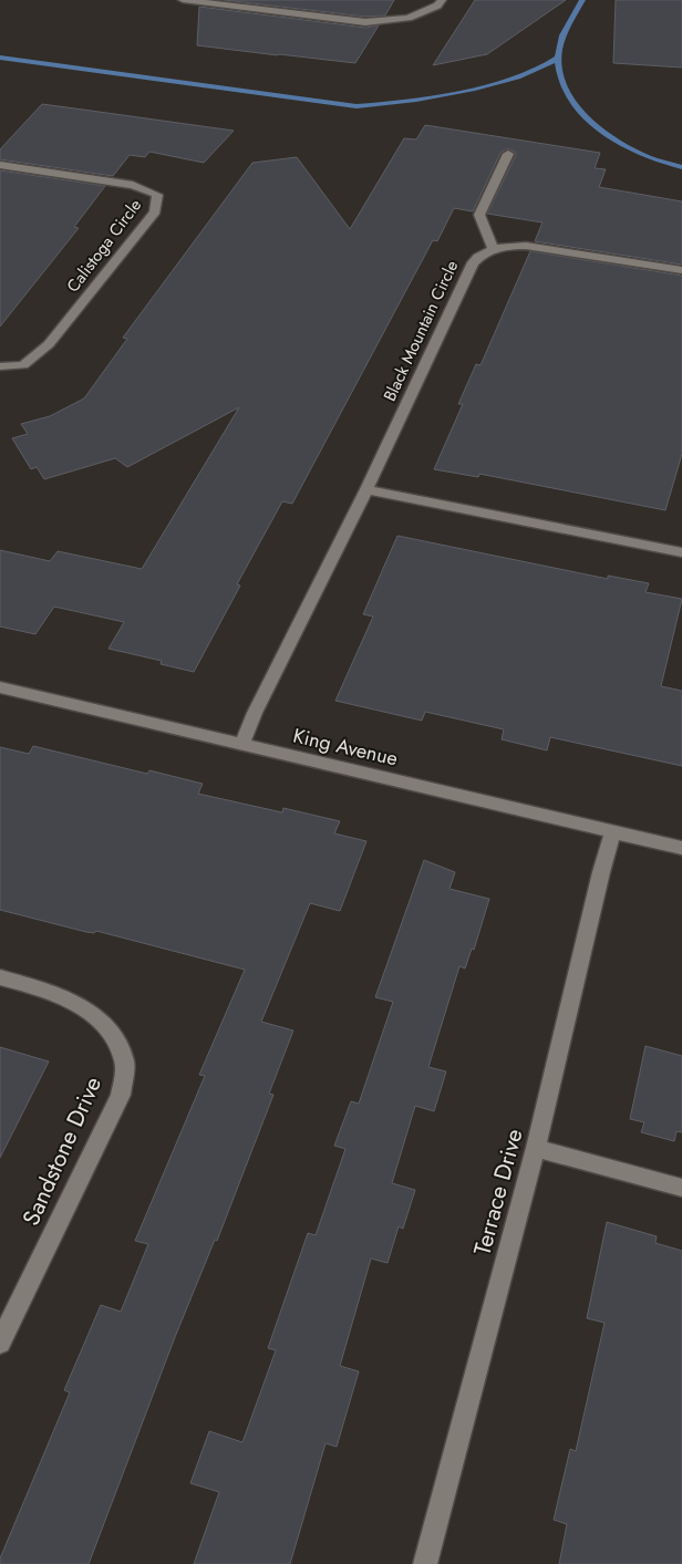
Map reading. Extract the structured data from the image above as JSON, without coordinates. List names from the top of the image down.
{
  "streets": {
    "street": [
      "Calistoga Circle",
      "Black Mountain Circle",
      "King Avenue",
      "Sandstone Drive",
      "Terrace Drive"
    ]
  },
  "crossings": [
    ["Black Mountain Circle", "King Avenue"],
    ["King Avenue", "Terrace Drive"]
  ]
}
